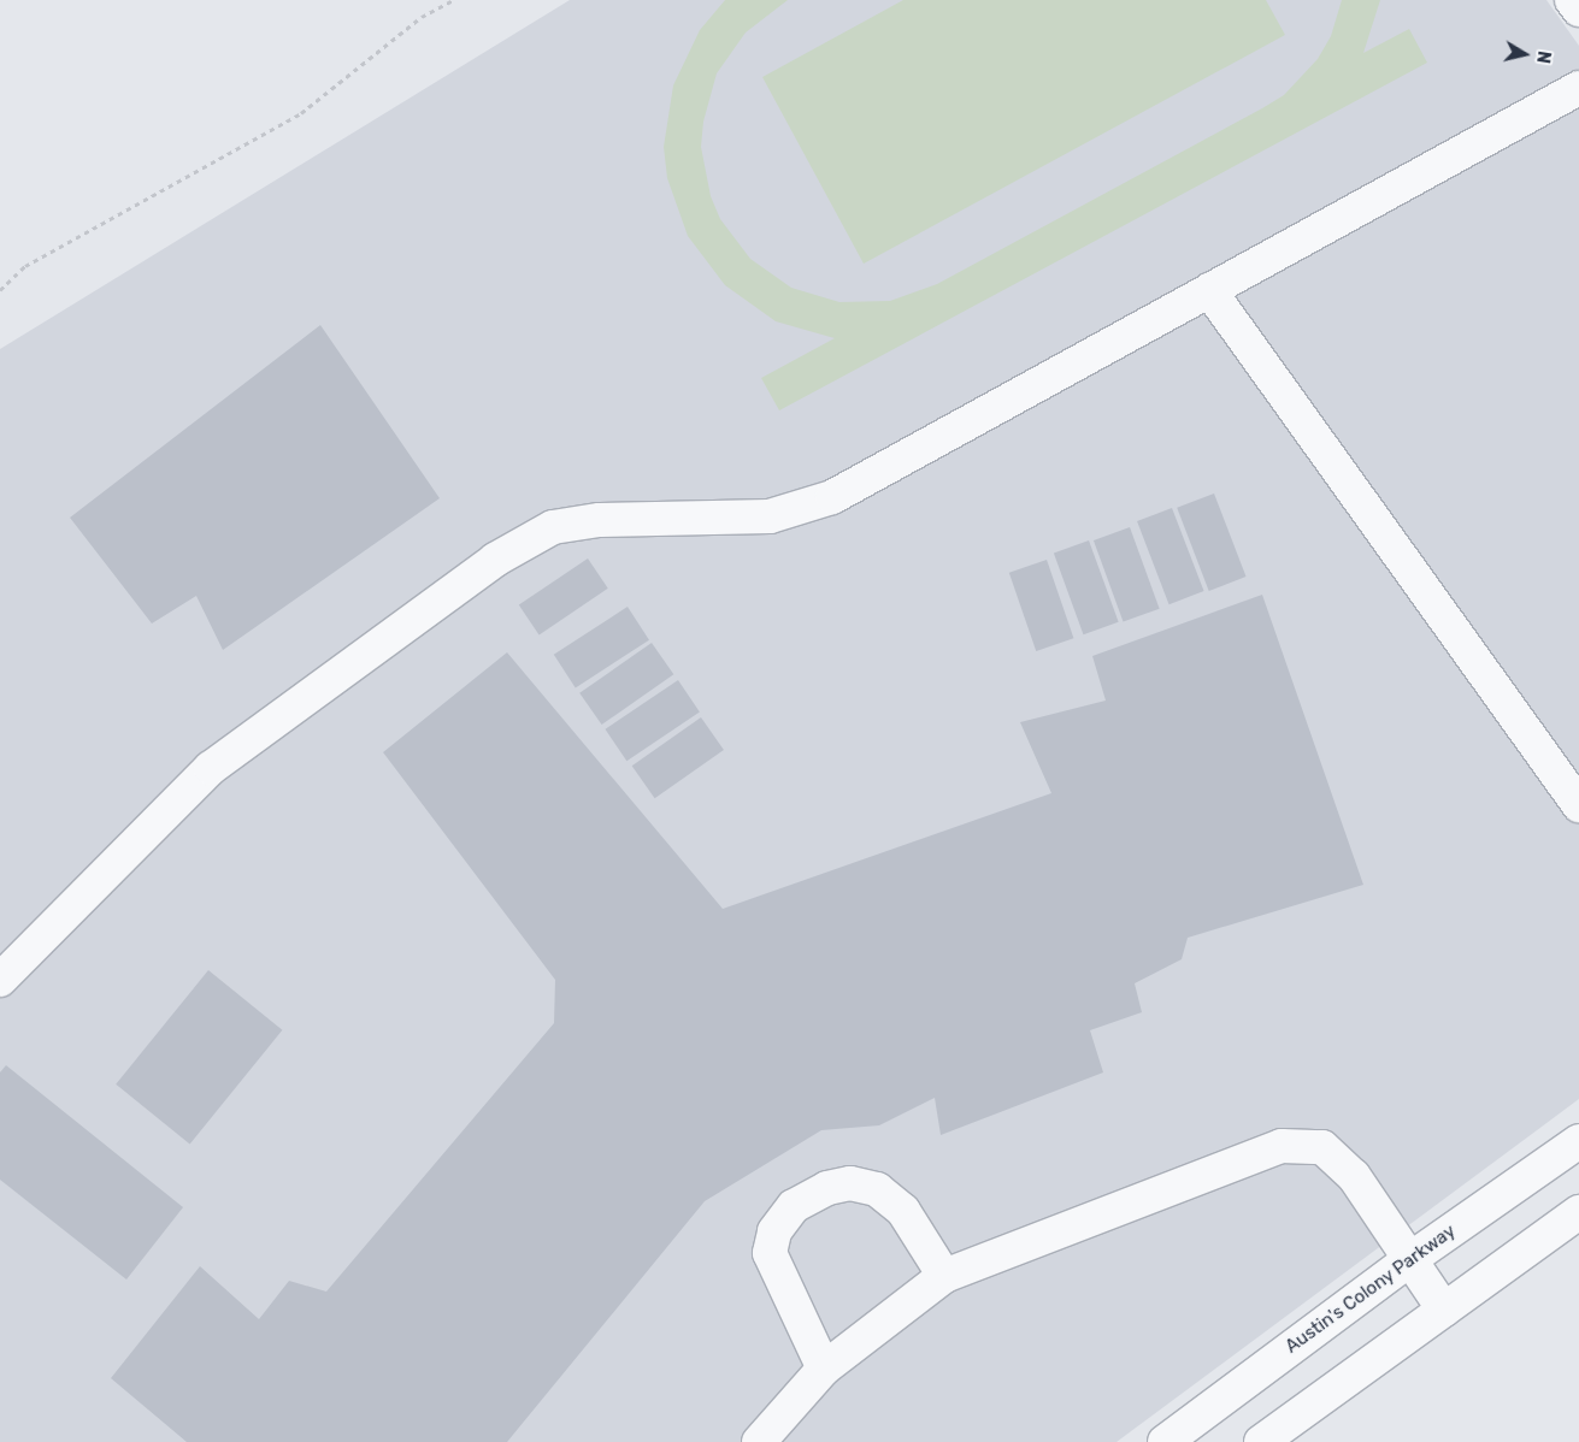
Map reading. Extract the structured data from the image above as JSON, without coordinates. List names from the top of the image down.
{
  "streets": {
    "street": ["Austin's Colony Parkway"]
  },
  "north": "right"
}
